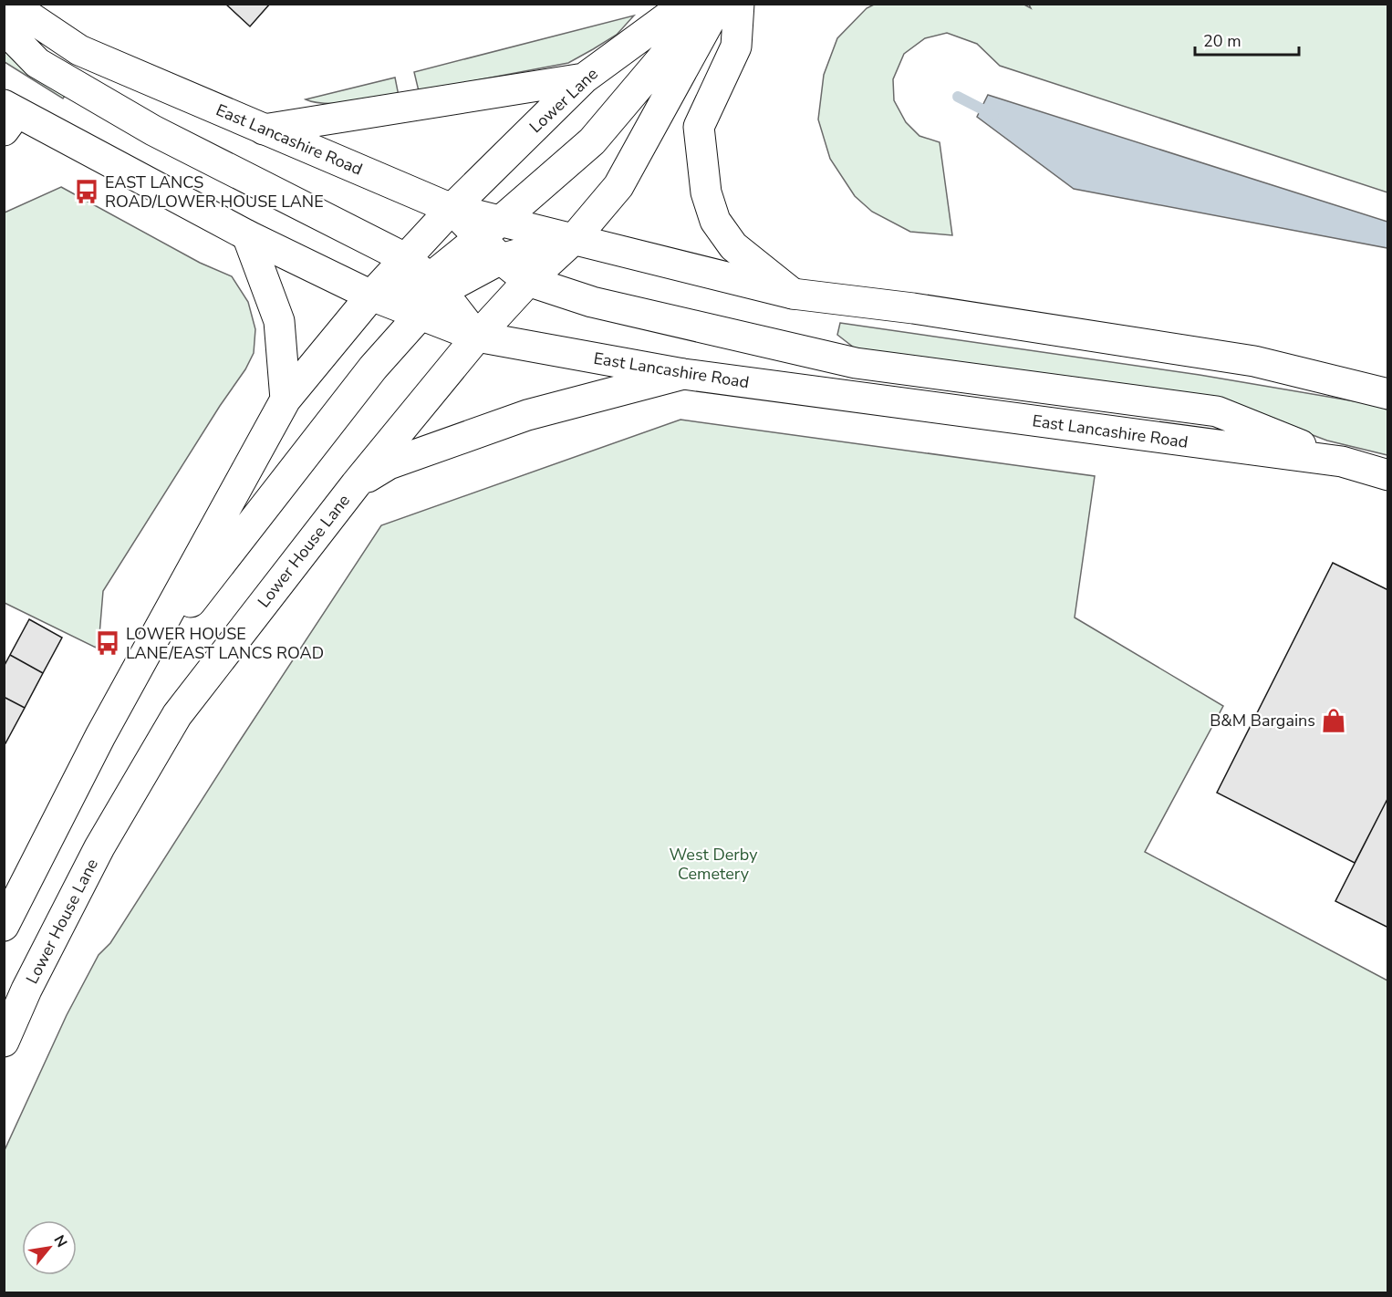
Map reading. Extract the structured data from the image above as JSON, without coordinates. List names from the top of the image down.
{
  "streets": {
    "main road": ["Lower Lane", "East Lancashire Road", "Lower House Lane"]
  },
  "crossings": [
    ["Lower Lane", "East Lancashire Road"],
    ["East Lancashire Road", "Lower House Lane"]
  ],
  "parks": ["West Derby Cemetery"],
  "places": {
    "bus stop": ["EAST LANCS ROAD/LOWER HOUSE LANE", "LOWER HOUSE LANE/EAST LANCS ROAD"],
    "shop": ["B&M Bargains"]
  },
  "scale_bar": "20 m",
  "north": "top right"
}
